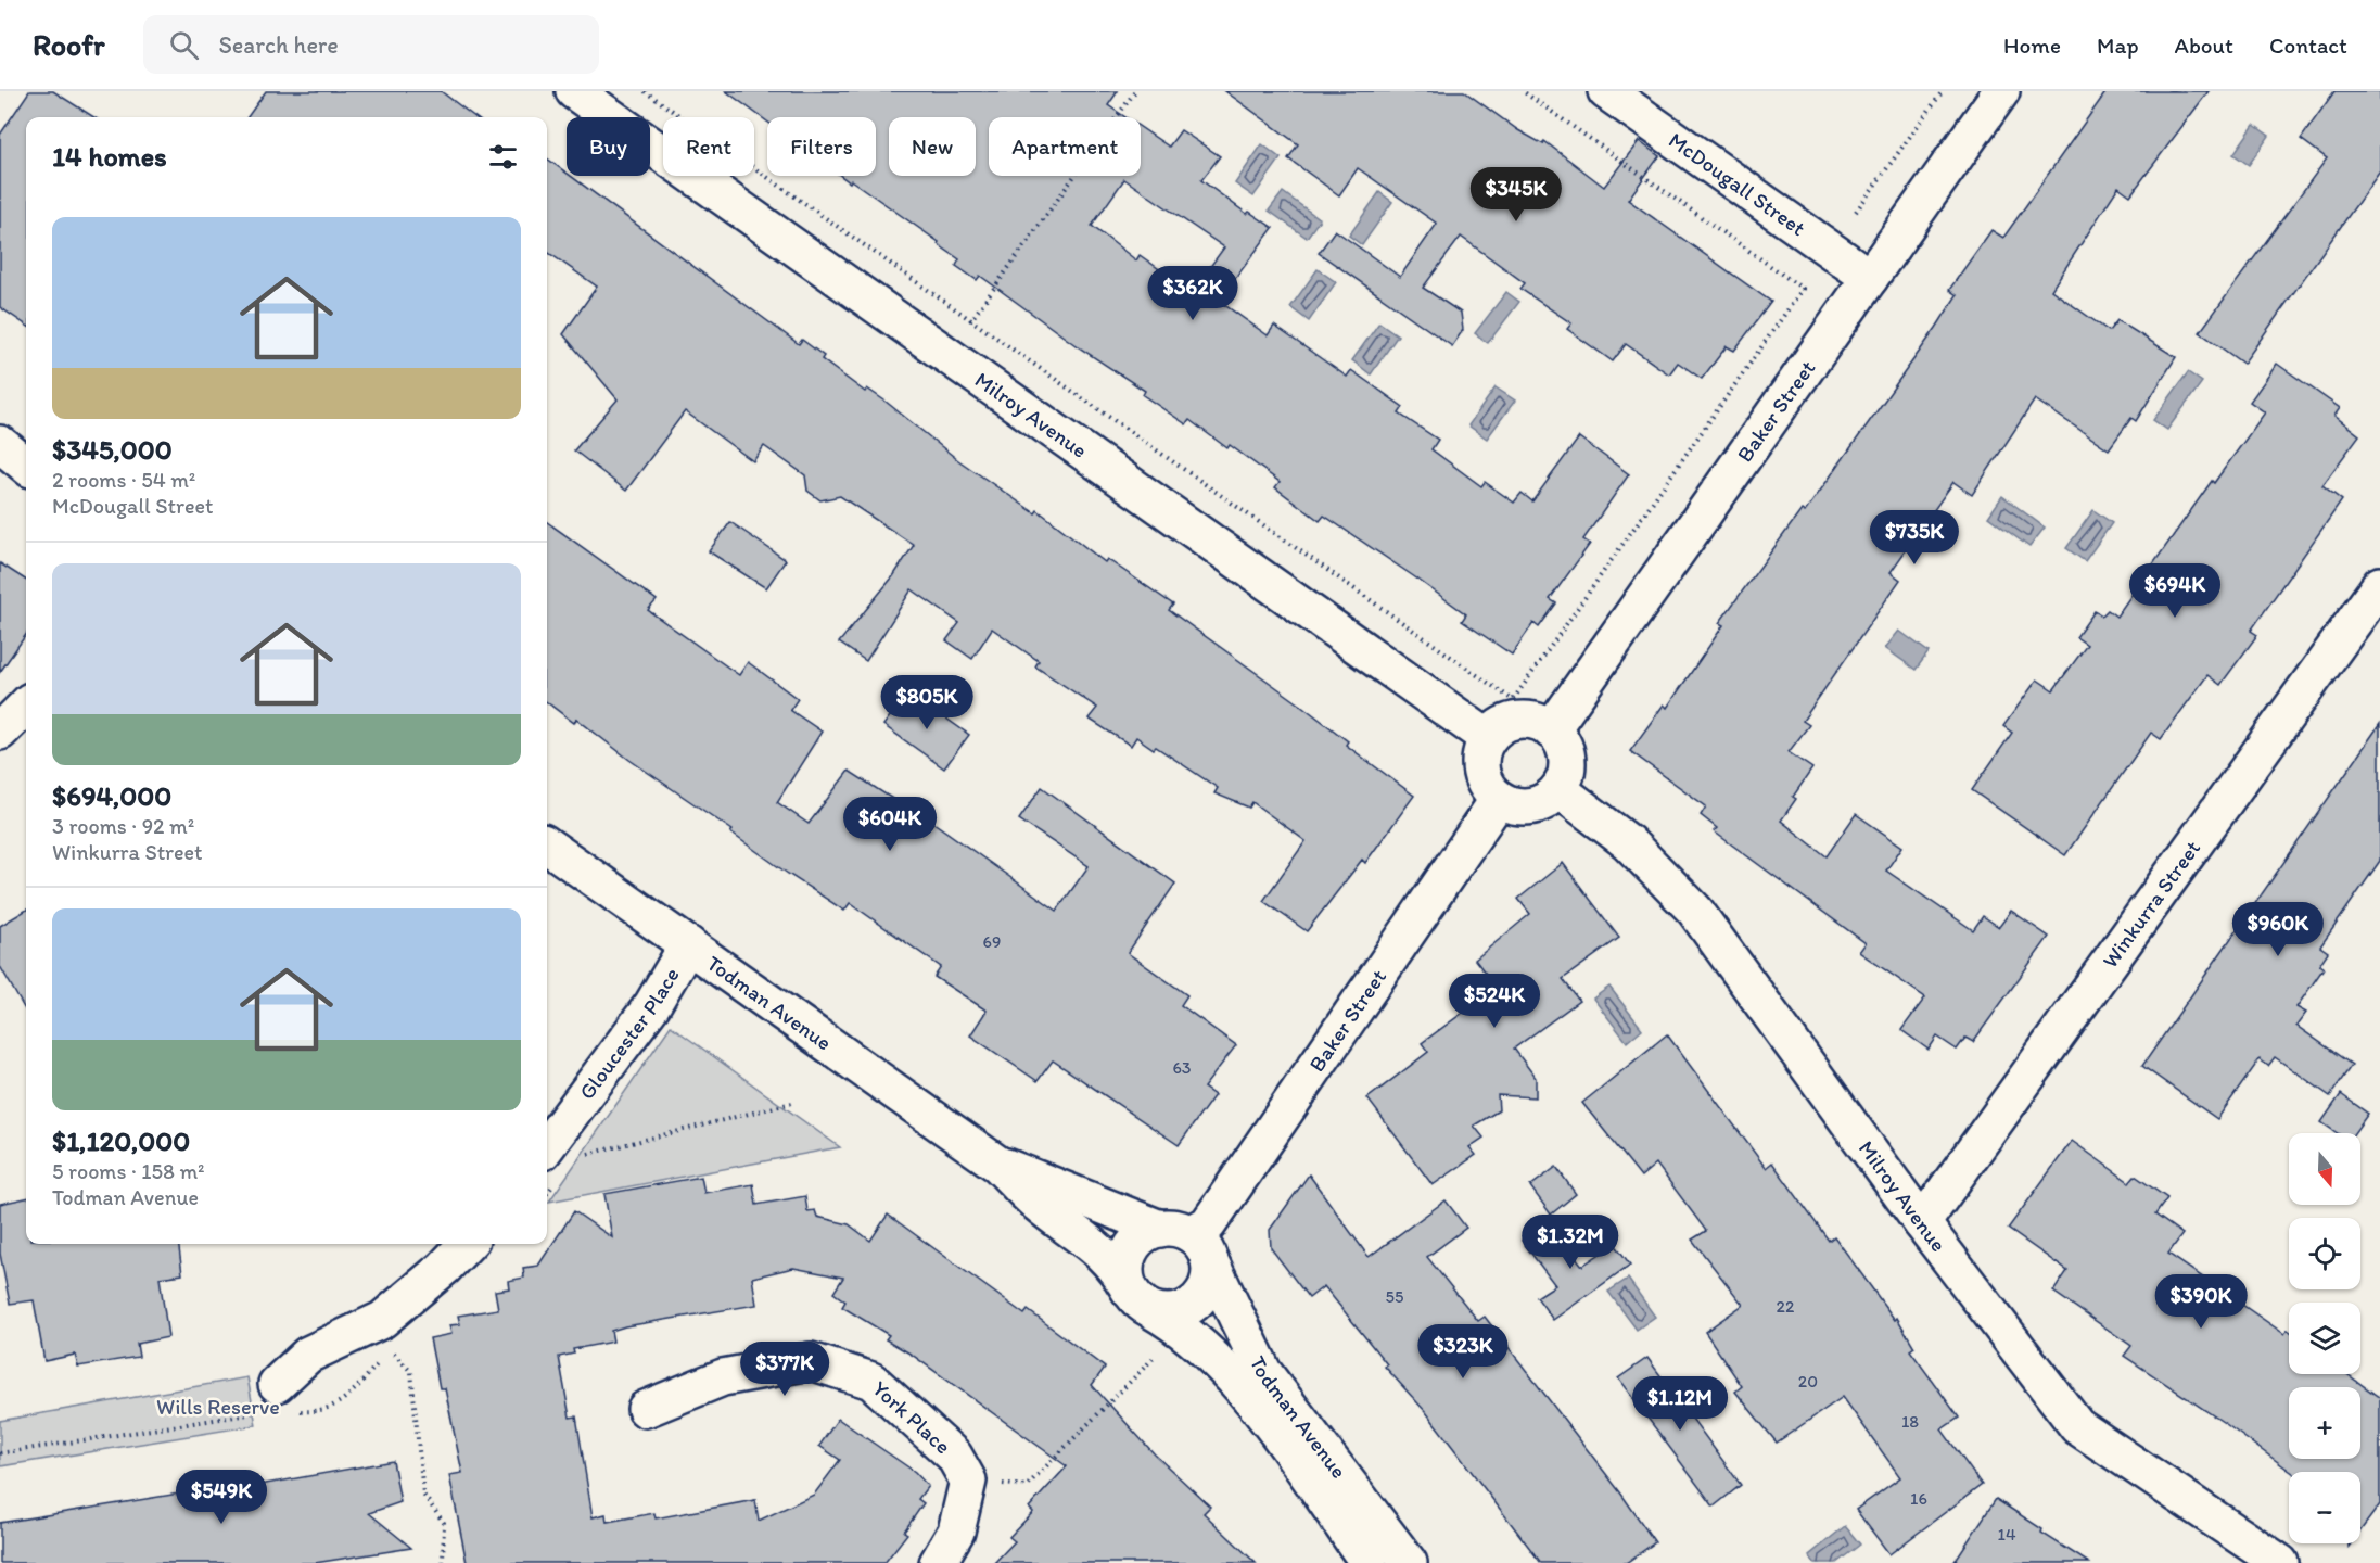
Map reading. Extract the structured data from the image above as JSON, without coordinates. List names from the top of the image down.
{
  "streets": {
    "street": [
      "McDougall Street",
      "Baker Street",
      "Milroy Avenue",
      "Winkurra Street",
      "Todman Avenue",
      "Gloucester Place",
      "York Place"
    ]
  },
  "crossings": [
    ["McDougall Street", "Baker Street"],
    ["Baker Street", "Milroy Avenue"],
    ["Baker Street", "Todman Avenue"],
    ["Milroy Avenue", "Winkurra Street"],
    ["Todman Avenue", "Gloucester Place"]
  ],
  "parks": ["Wills Reserve"],
  "house_numbers": [
    "69",
    "63",
    "55",
    "22",
    "20",
    "18",
    "16",
    "14"
  ],
  "north": "bottom",
  "page": {
    "header": "Roofr",
    "search": "Search here",
    "nav": [
      "Home",
      "Map",
      "About",
      "Contact"
    ],
    "chip": [
      "Buy",
      "Rent",
      "Filters",
      "New",
      "Apartment"
    ],
    "heading": "14 homes",
    "price": [
      "$345K",
      "$362K",
      "$735K",
      "$694K",
      "$805K",
      "$604K",
      "$960K",
      "$524K",
      "$1.32M",
      "$390K",
      "$323K",
      "$377K",
      "$1.12M",
      "$549K"
    ],
    "list": [
      {
        "name": "$345,000",
        "note": "2 rooms · 54 m² · McDougall Street"
      },
      {
        "name": "$694,000",
        "note": "3 rooms · 92 m² · Winkurra Street"
      },
      {
        "name": "$1,120,000",
        "note": "5 rooms · 158 m² · Todman Avenue"
      }
    ],
    "map_buttons": ["+", "−"]
  }
}
